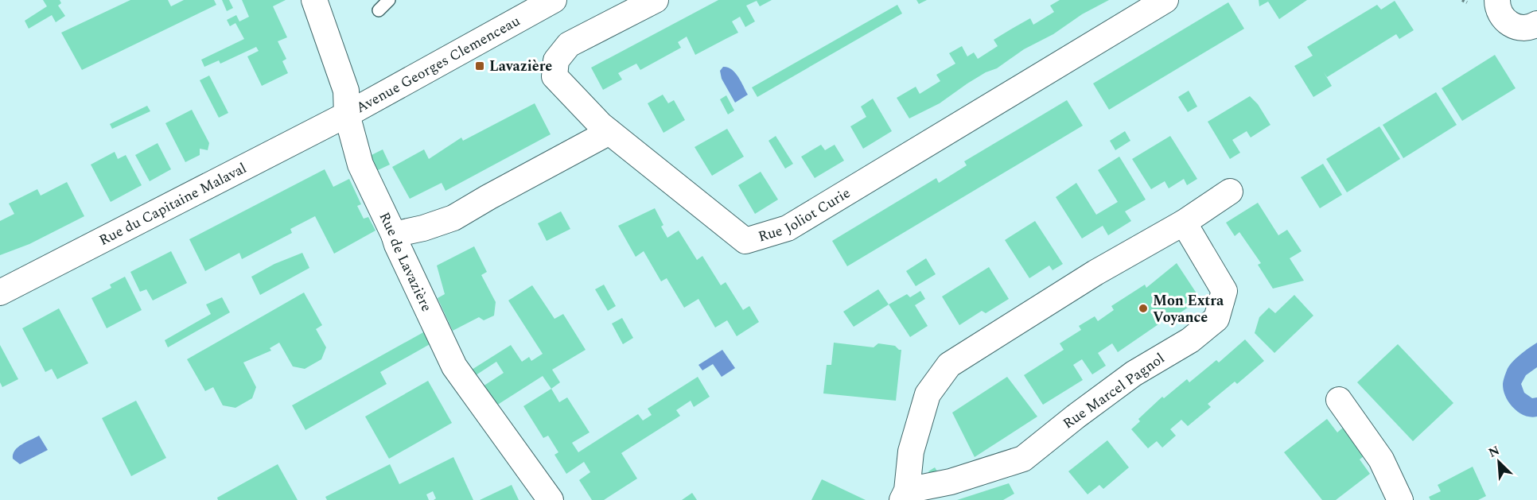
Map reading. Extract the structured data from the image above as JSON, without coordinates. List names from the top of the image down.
{
  "streets": {
    "street": [
      "Avenue Georges Clemenceau",
      "Rue du Capitaine Malaval",
      "Rue Joliot Curie",
      "Rue de Lavazière",
      "Rue Marcel Pagnol"
    ]
  },
  "crossings": [
    ["Avenue Georges Clemenceau", "Rue du Capitaine Malaval"],
    ["Avenue Georges Clemenceau", "Rue de Lavazière"],
    ["Rue du Capitaine Malaval", "Rue de Lavazière"]
  ],
  "places": {
    "transit": ["Lavazière"],
    "other": ["Mon Extra Voyance"]
  },
  "north": "top left"
}
